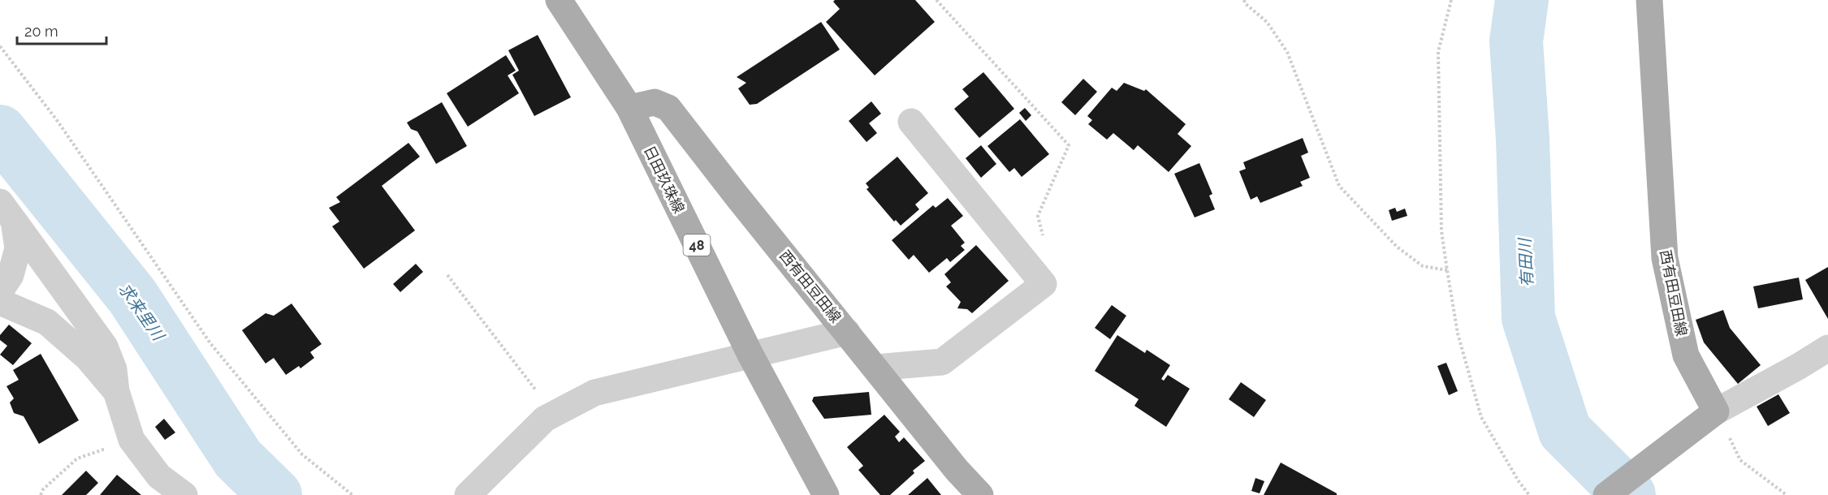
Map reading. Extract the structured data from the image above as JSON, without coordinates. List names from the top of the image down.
{
  "streets": {
    "main road": ["日田玖珠線", "48", "西有田豆田線"]
  },
  "crossings": [
    ["日田玖珠線", "西有田豆田線"]
  ],
  "water": ["有田川", "求来里川"],
  "scale_bar": "20 m"
}
